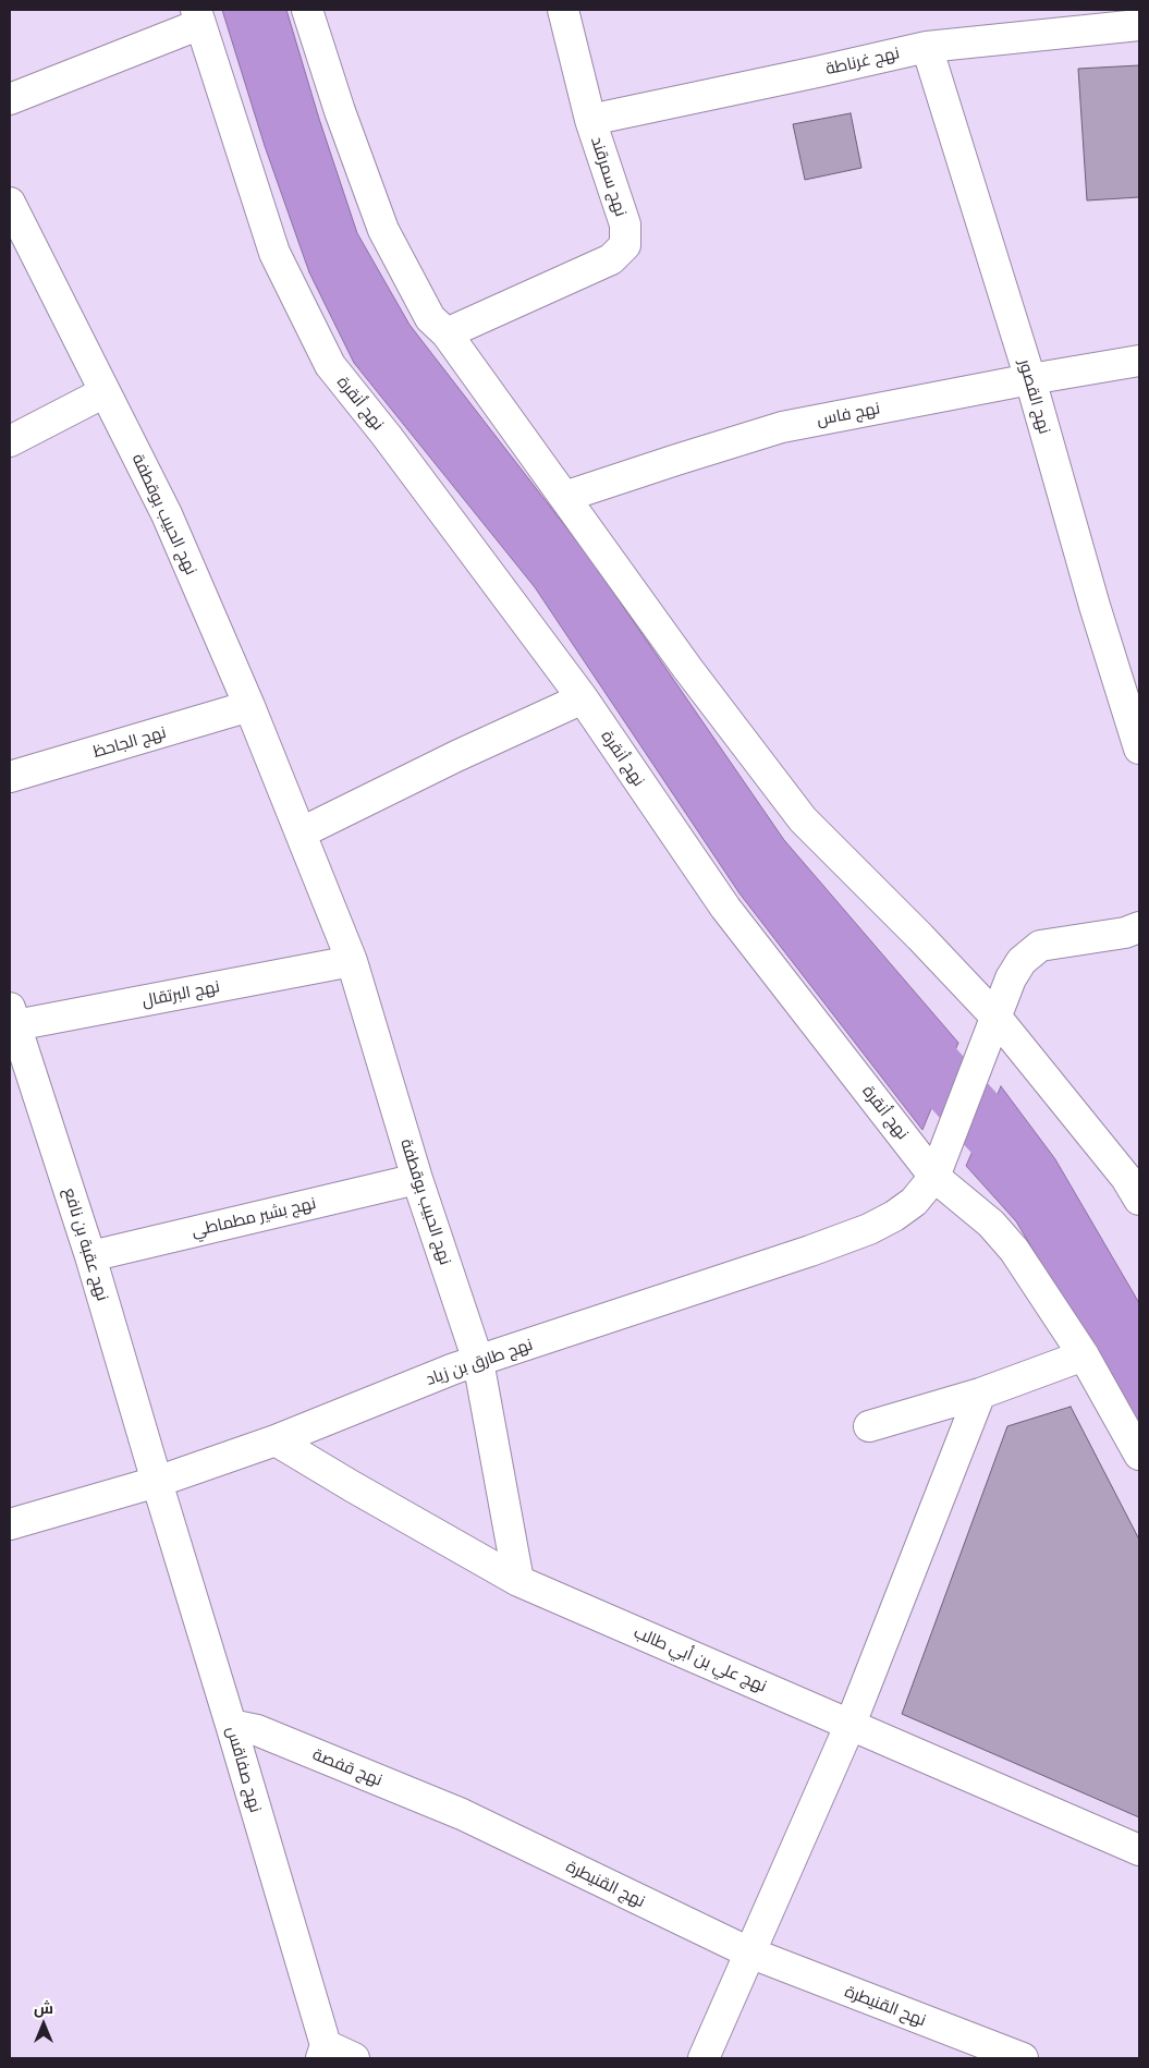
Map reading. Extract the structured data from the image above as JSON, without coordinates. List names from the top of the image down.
{
  "streets": {
    "street": [
      "نهج غرناطة",
      "نهج سمرقند",
      "نهج القصور",
      "نهج أنقرة",
      "نهج فاس",
      "نهج الحبيب بوقطفة",
      "نهج الجاحظ",
      "نهج البرتقال",
      "نهج بشير مطماطي",
      "نهج عقبة بن نافع",
      "نهج طارق بن زياد",
      "نهج علي بن أبي طالب",
      "نهج قفصة",
      "نهج صفاقس",
      "نهج القنيطرة",
      "نهح القنيطرة"
    ]
  },
  "crossings": [
    ["نهج غرناطة", "نهج سمرقند"],
    ["نهج غرناطة", "نهج القصور"],
    ["نهج القصور", "نهج فاس"],
    ["نهج أنقرة", "نهج طارق بن زياد"],
    ["نهج الحبيب بوقطفة", "نهج الجاحظ"],
    ["نهج الحبيب بوقطفة", "نهج البرتقال"],
    ["نهج الحبيب بوقطفة", "نهج بشير مطماطي"],
    ["نهج الحبيب بوقطفة", "نهج طارق بن زياد"],
    ["نهج الحبيب بوقطفة", "نهج علي بن أبي طالب"],
    ["نهج البرتقال", "نهج عقبة بن نافع"],
    ["نهج بشير مطماطي", "نهج عقبة بن نافع"],
    ["نهج عقبة بن نافع", "نهج طارق بن زياد"],
    ["نهج عقبة بن نافع", "نهج صفاقس"],
    ["نهج طارق بن زياد", "نهج علي بن أبي طالب"],
    ["نهج طارق بن زياد", "نهج صفاقس"],
    ["نهج قفصة", "نهج صفاقس"],
    ["نهج قفصة", "نهج القنيطرة"],
    ["نهج القنيطرة", "نهح القنيطرة"]
  ],
  "north": "top"
}
